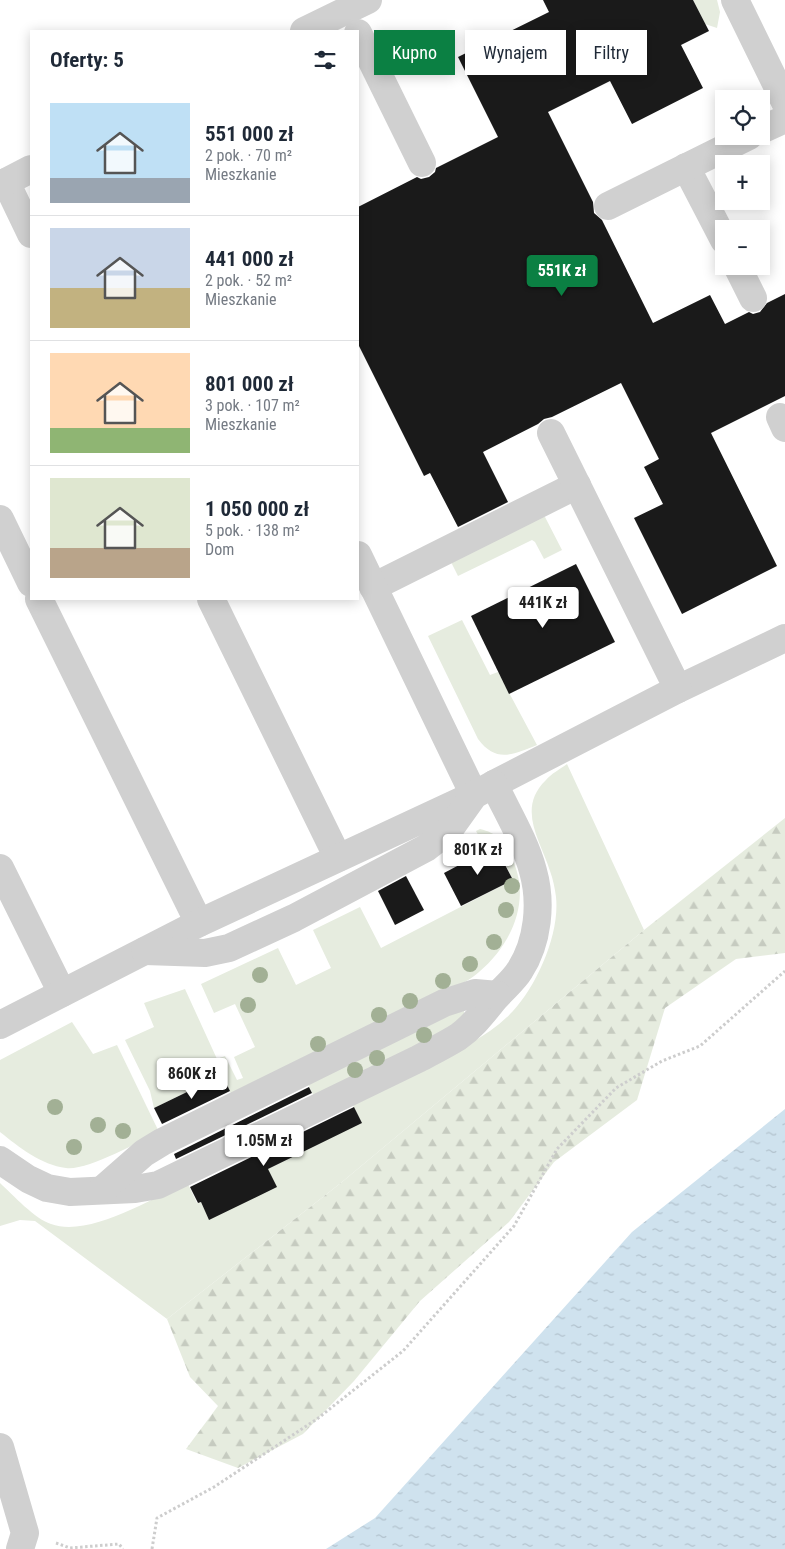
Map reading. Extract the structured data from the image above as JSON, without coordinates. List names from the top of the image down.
{
  "page": {
    "chip": ["Kupno", "Wynajem", "Filtry"],
    "heading": "Oferty: 5",
    "map_buttons": ["+", "−"],
    "list": [
      {
        "name": "551 000 zł",
        "note": "2 pok. · 70 m² · Mieszkanie"
      },
      {
        "name": "441 000 zł",
        "note": "2 pok. · 52 m² · Mieszkanie"
      },
      {
        "name": "801 000 zł",
        "note": "3 pok. · 107 m² · Mieszkanie"
      },
      {
        "name": "1 050 000 zł",
        "note": "5 pok. · 138 m² · Dom"
      }
    ],
    "price": [
      "551K zł",
      "441K zł",
      "801K zł",
      "860K zł",
      "1.05M zł"
    ]
  }
}
